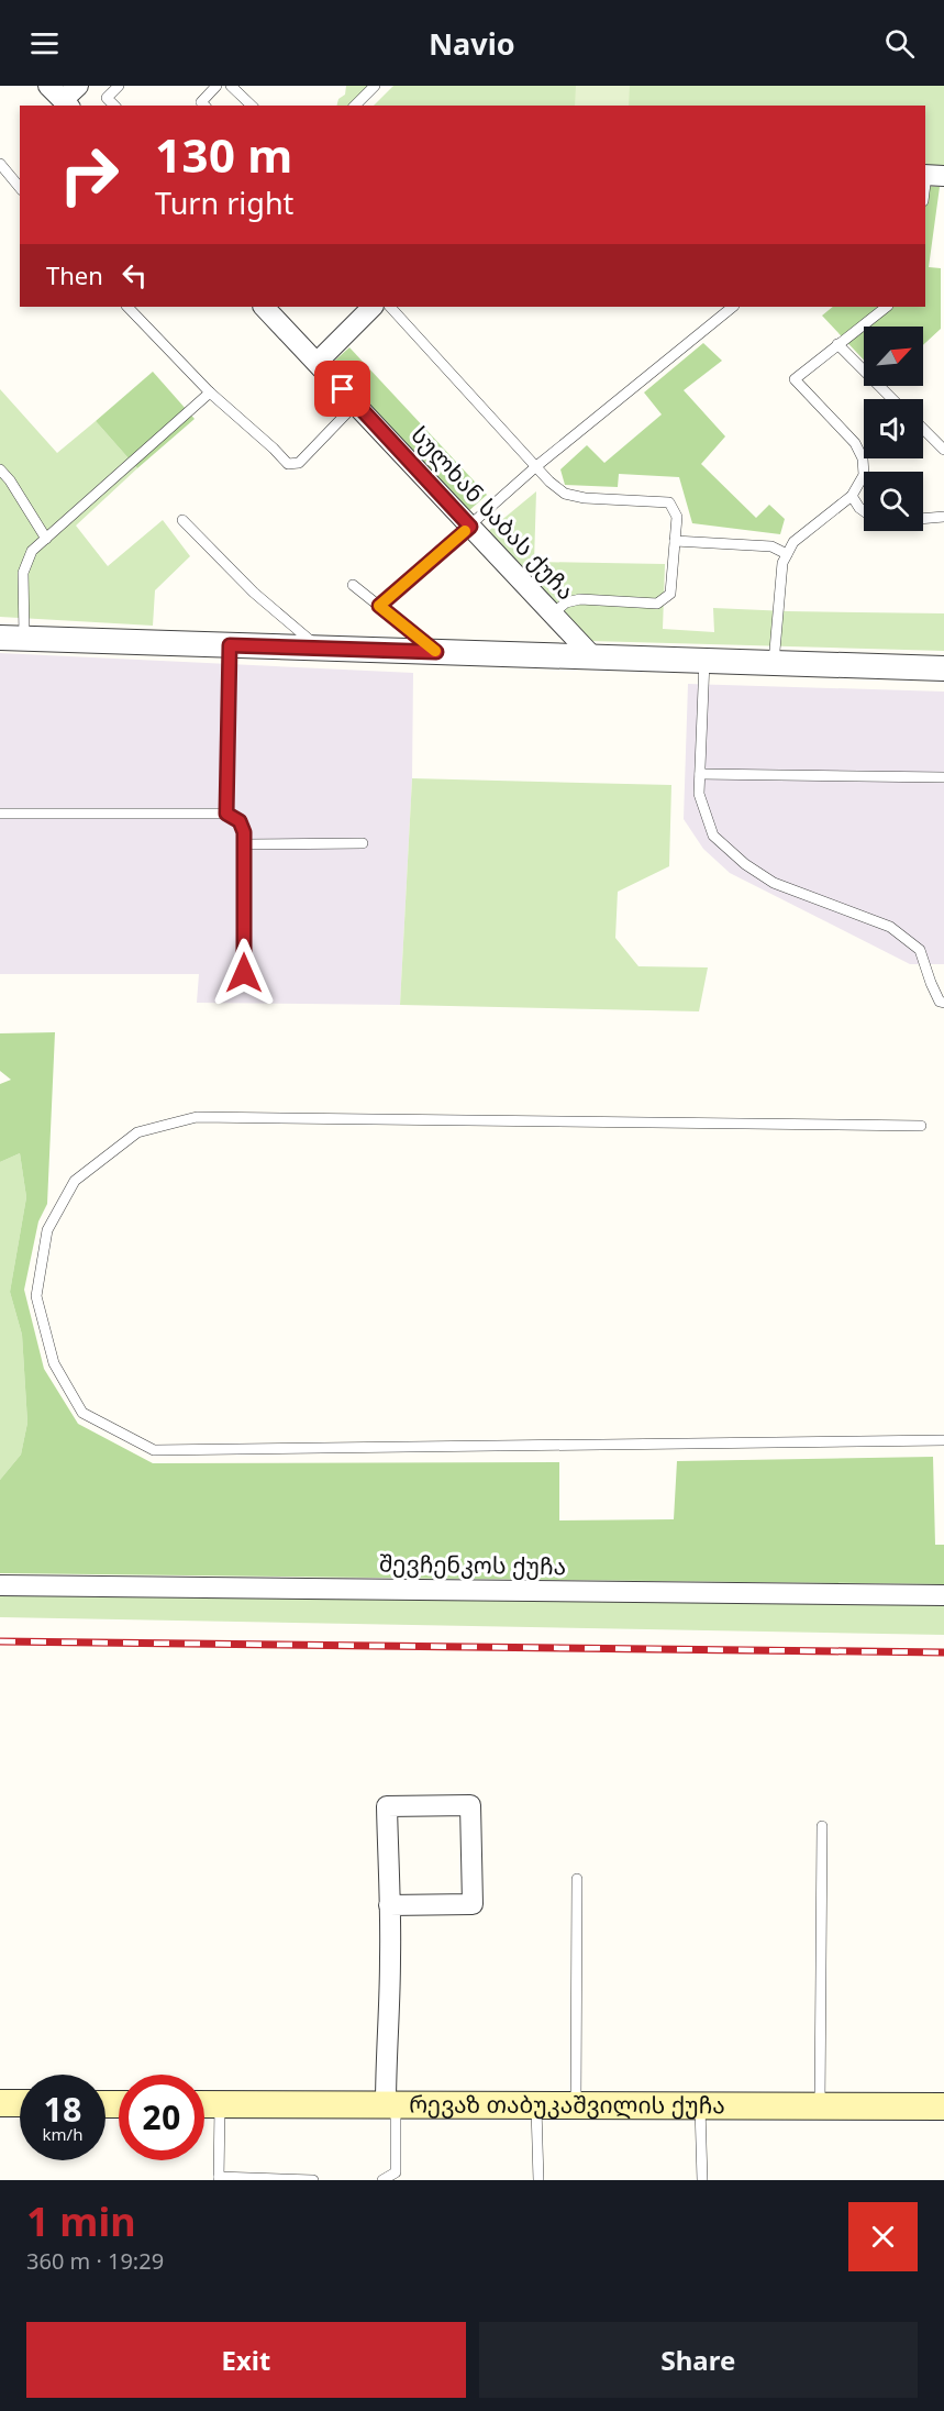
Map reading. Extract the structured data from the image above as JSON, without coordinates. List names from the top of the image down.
{
  "streets": {
    "main road": ["რევაზ თაბუკაშვილის ქუჩა"],
    "street": ["სულხან საბას ქუჩა", "შევჩენკოს ქუჩა"]
  },
  "north": "top right",
  "page": {
    "header": "Navio",
    "turn": ["130 m", "Turn right"],
    "then": "Then",
    "speed": "18 km/h",
    "limit": "20",
    "heading": ["1 min", "360 m · 19:29"],
    "buttons": ["Exit", "Share"]
  }
}
